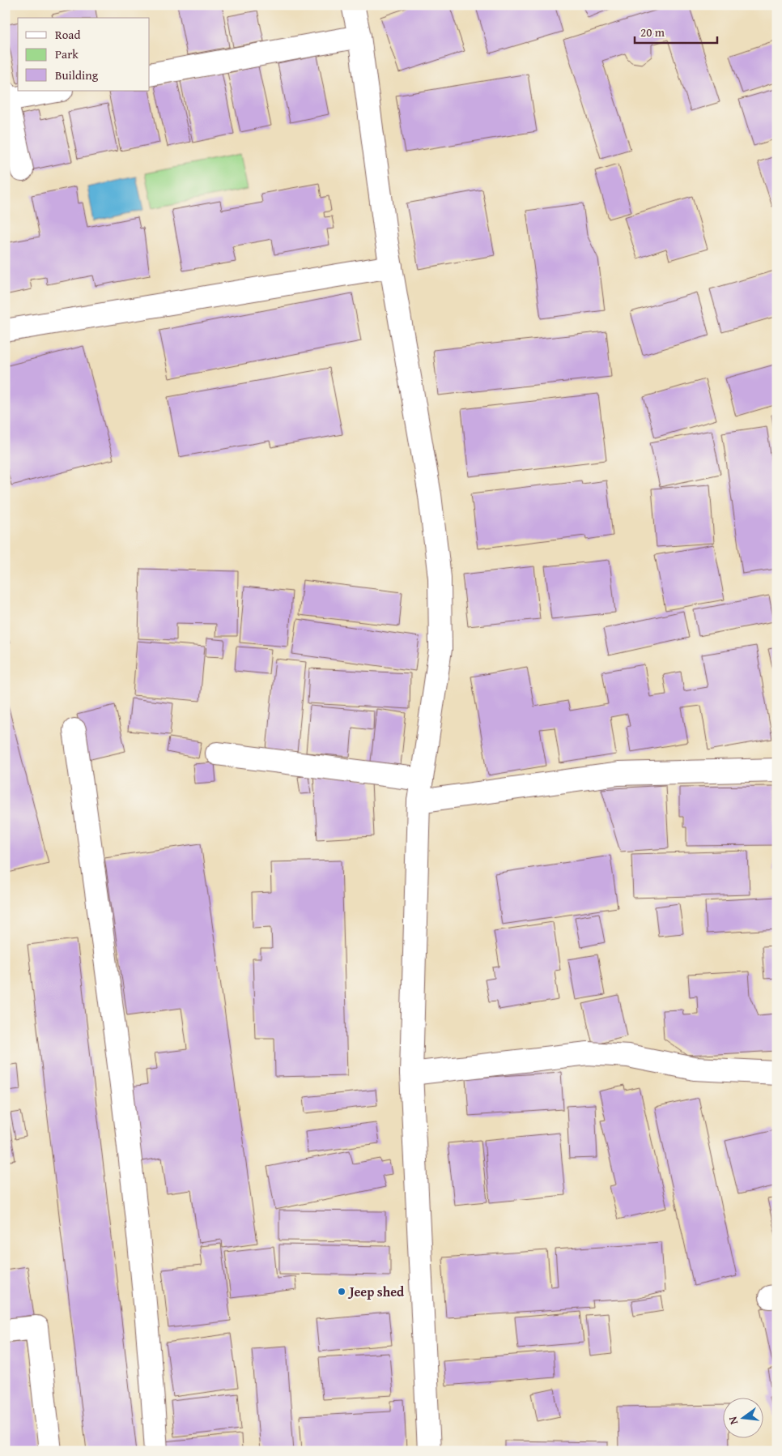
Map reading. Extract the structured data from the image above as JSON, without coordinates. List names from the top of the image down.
{
  "places": ["Jeep shed"],
  "legend": ["Road", "Park", "Building"],
  "scale_bar": "20 m",
  "north": "left"
}
